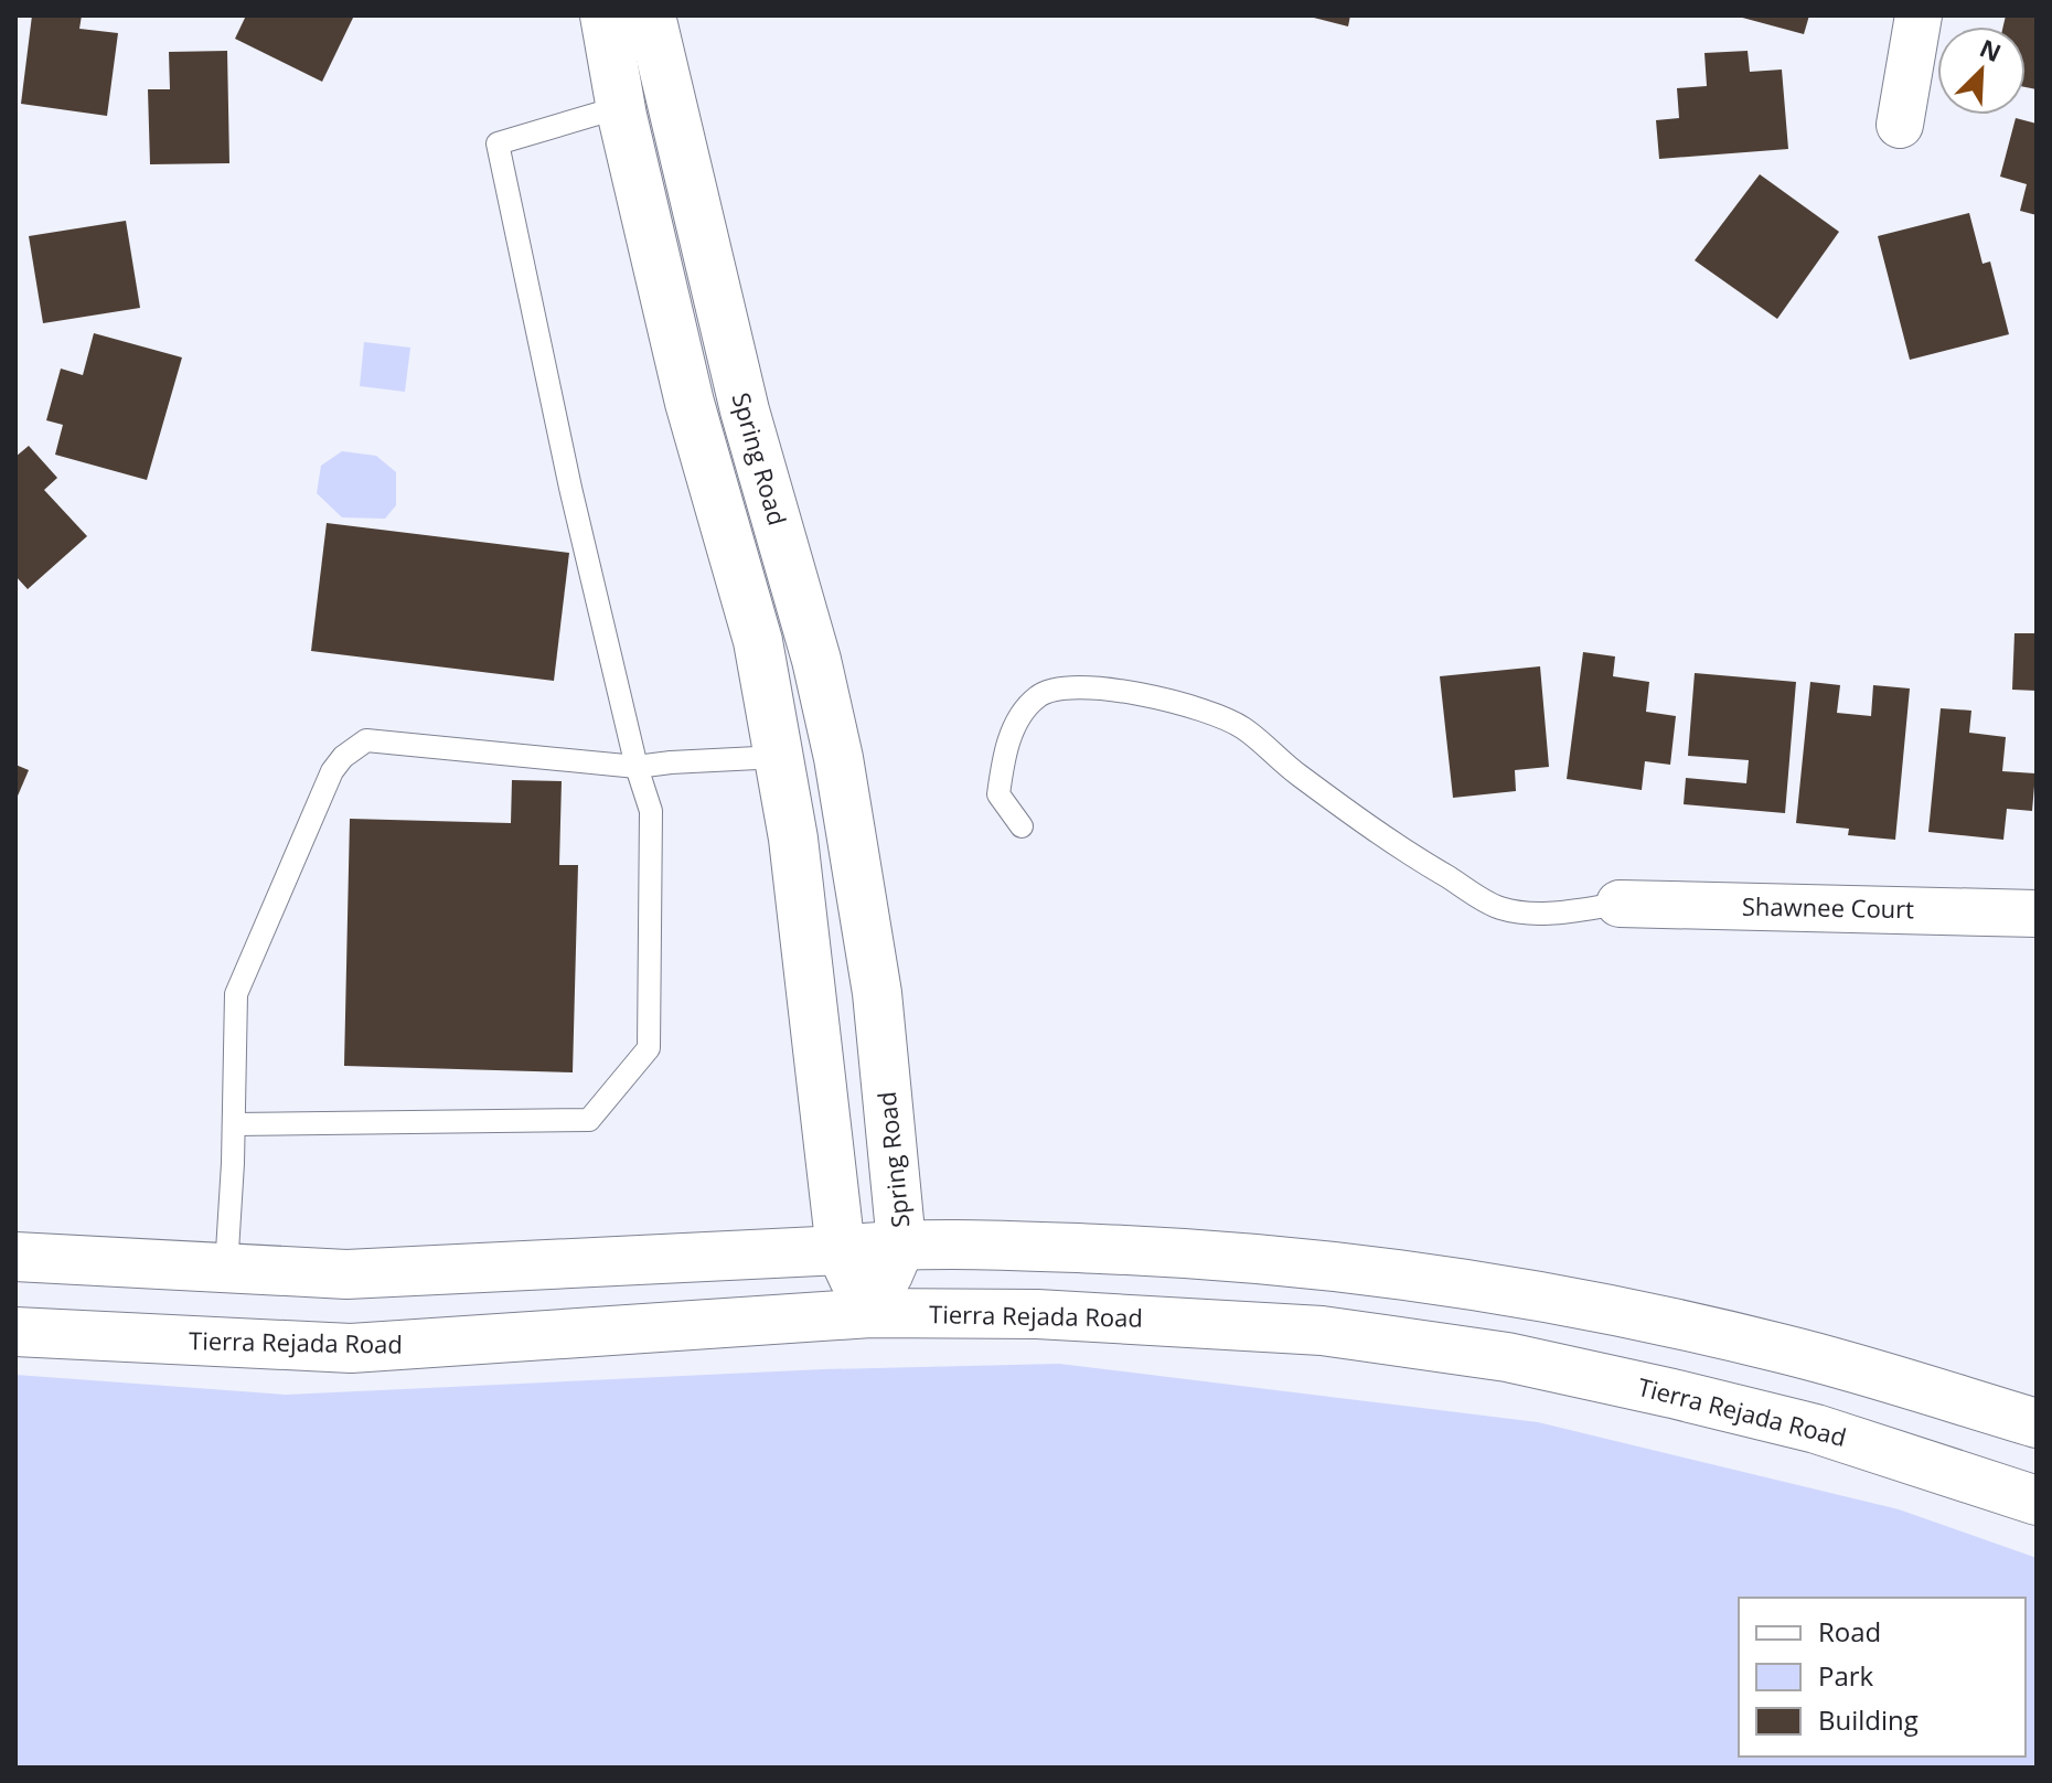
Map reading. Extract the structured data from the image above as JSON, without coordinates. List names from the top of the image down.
{
  "streets": {
    "main road": ["Spring Road", "Tierra Rejada Road"],
    "street": ["Shawnee Court"]
  },
  "crossings": [
    ["Spring Road", "Tierra Rejada Road"]
  ],
  "legend": ["Road", "Park", "Building"],
  "north": "top right"
}
